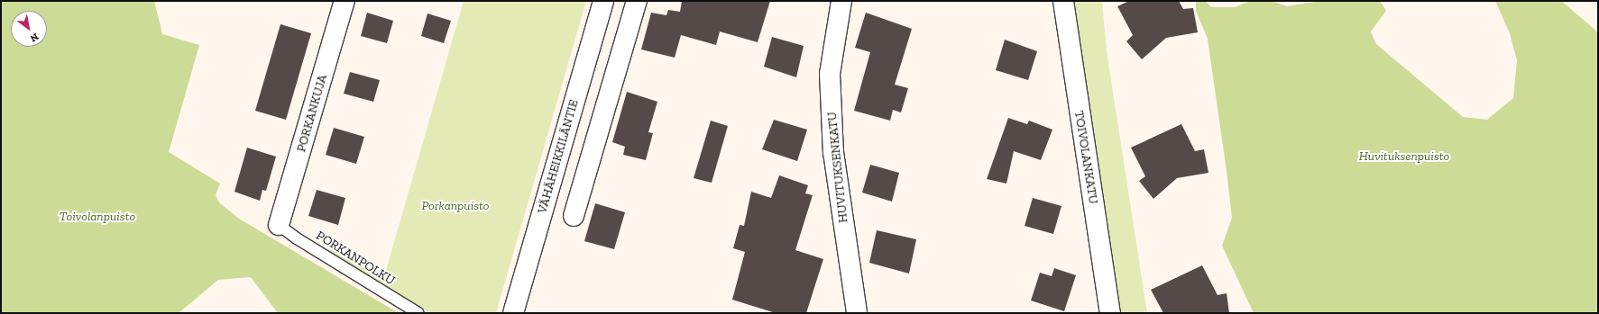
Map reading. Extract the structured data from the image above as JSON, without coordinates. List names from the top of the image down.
{
  "streets": {
    "street": [
      "PORKANKUJA",
      "VÄHÄHEIKKILÄNTIE",
      "TOIVOLANKATU",
      "HUVITUKSENKATU"
    ],
    "lane": ["PORKANPOLKU"]
  },
  "crossings": [
    ["PORKANKUJA", "PORKANPOLKU"]
  ],
  "parks": ["Huvituksenpuisto", "Porkanpuisto", "Toivolanpuisto"],
  "north": "bottom right"
}
